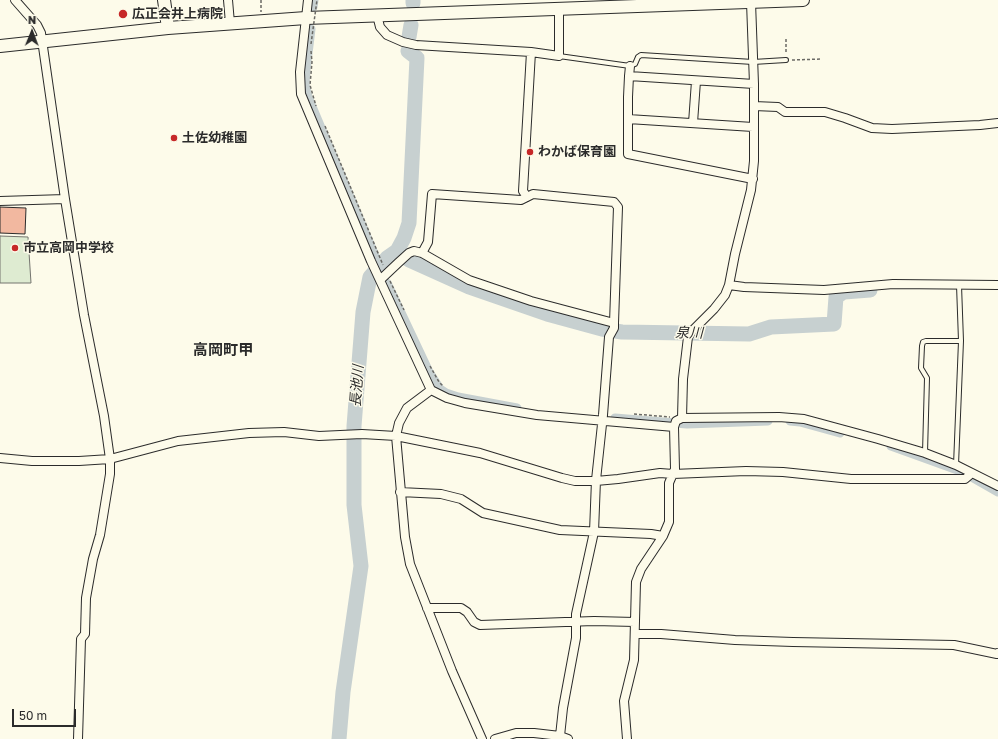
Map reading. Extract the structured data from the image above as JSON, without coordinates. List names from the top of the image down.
{
  "districts": ["高岡町甲"],
  "water": ["泉川", "長池川"],
  "places": [
    "広正会井上病院",
    "土佐幼稚園",
    "わかば保育園",
    "市立高岡中学校"
  ],
  "scale_bar": "50 m",
  "north": "top"
}
